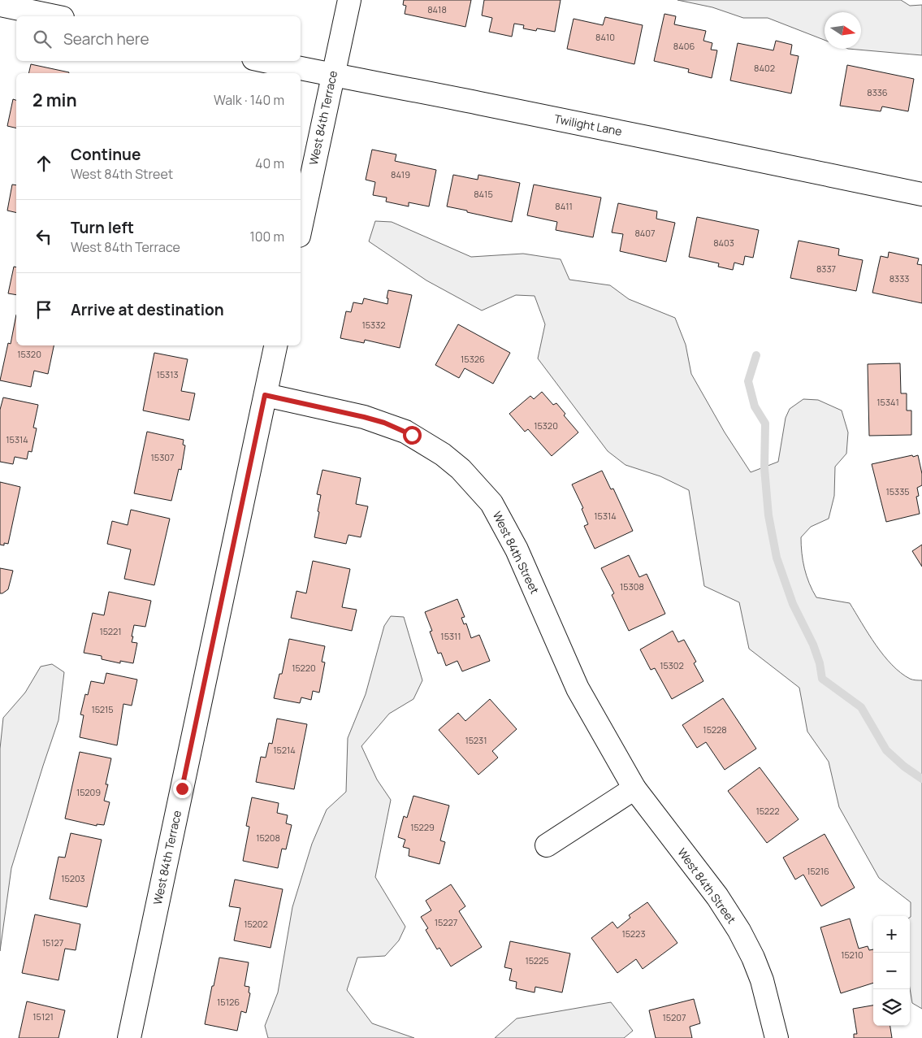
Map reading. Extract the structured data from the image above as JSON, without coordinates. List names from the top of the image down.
{
  "streets": {
    "street": ["West 84th Terrace", "Twilight Lane", "West 84th Street"]
  },
  "crossings": [
    ["West 84th Terrace", "Twilight Lane"],
    ["West 84th Terrace", "West 84th Street"]
  ],
  "house_numbers": [
    "8418",
    "8410",
    "8406",
    "8402",
    "8336",
    "8419",
    "8415",
    "8411",
    "8407",
    "8403",
    "8337",
    "8333",
    "15332",
    "15320",
    "15326",
    "15313",
    "15341",
    "15320",
    "15314",
    "15307",
    "15335",
    "15314",
    "15308",
    "15221",
    "15311",
    "15302",
    "15220",
    "15215",
    "15228",
    "15231",
    "15214",
    "15209",
    "15222",
    "15229",
    "15208",
    "15216",
    "15203",
    "15227",
    "15202",
    "15223",
    "15127",
    "15210",
    "15225",
    "15126",
    "15121",
    "15207"
  ],
  "north": "right",
  "page": {
    "search": "Search here",
    "heading": ["2 min", "Walk · 140 m"],
    "list": [
      ["Continue", "West 84th Street", "40 m"],
      ["Turn left", "West 84th Terrace", "100 m"],
      "Arrive at destination"
    ],
    "map_buttons": ["+", "−"]
  }
}
